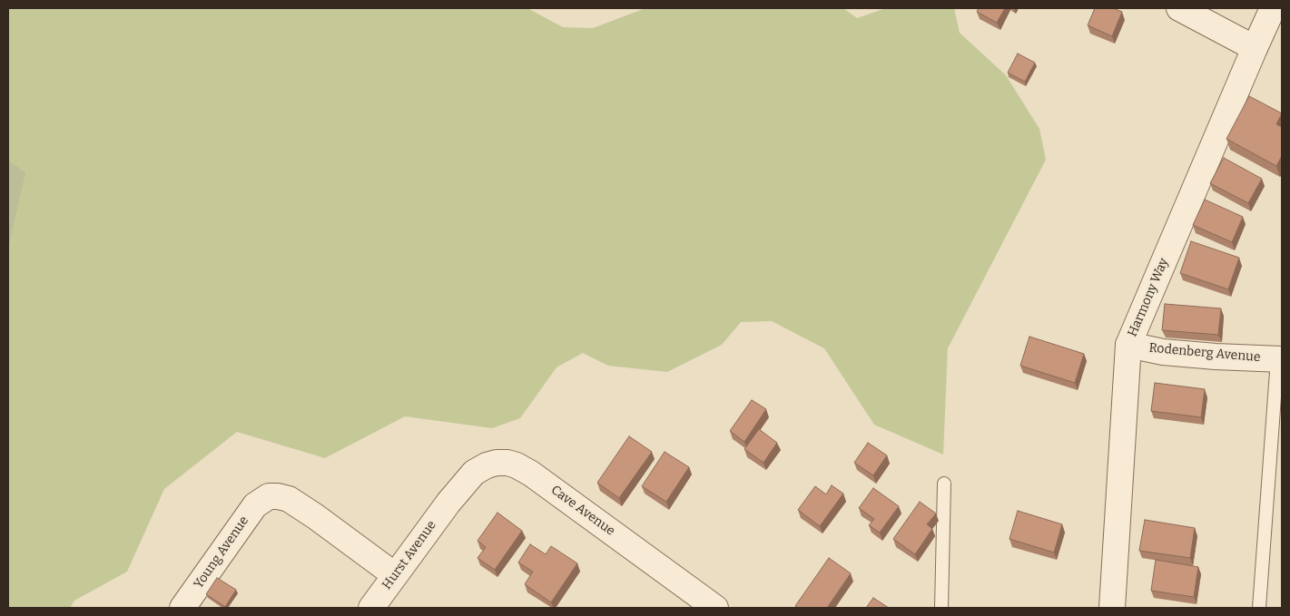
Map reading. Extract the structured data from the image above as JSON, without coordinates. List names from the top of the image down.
{
  "streets": {
    "street": [
      "Harmony Way",
      "Rodenberg Avenue",
      "Cave Avenue",
      "Young Avenue",
      "Hurst Avenue"
    ]
  },
  "crossings": [
    ["Harmony Way", "Rodenberg Avenue"],
    ["Cave Avenue", "Hurst Avenue"],
    ["Young Avenue", "Hurst Avenue"]
  ]
}
